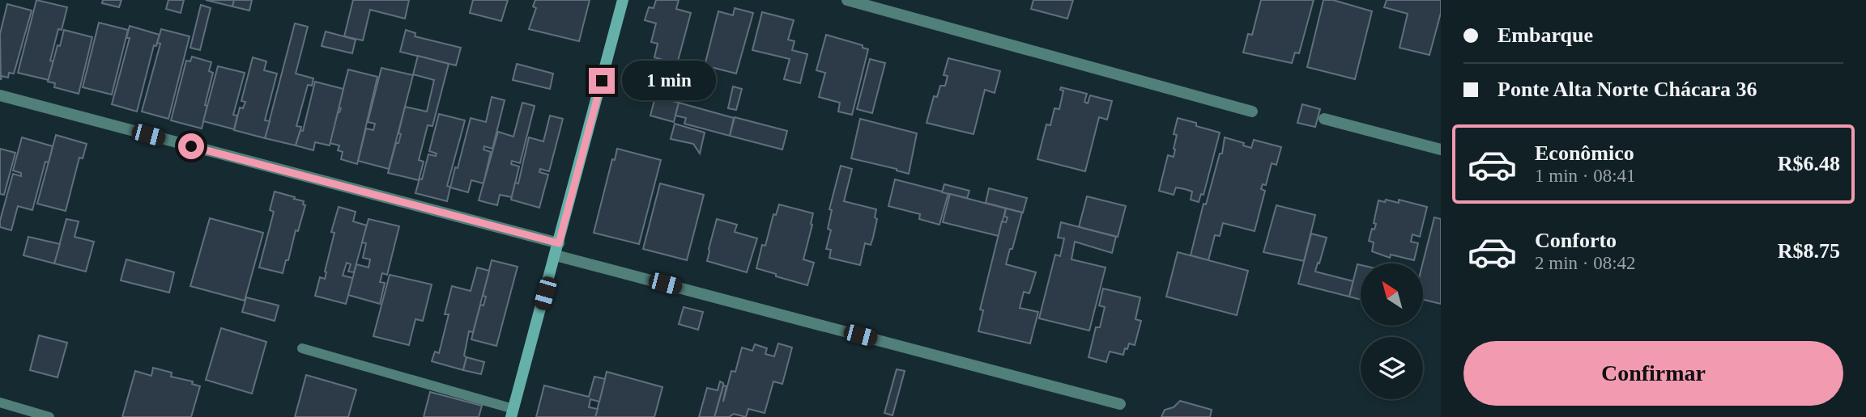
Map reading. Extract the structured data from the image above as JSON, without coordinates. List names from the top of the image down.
{
  "north": "top left",
  "page": {
    "banner": ["Embarque", "Ponte Alta Norte Chácara 36"],
    "bubble": "1 min",
    "list": [
      {
        "name": "Econômico",
        "note": "1 min · 08:41",
        "value": "R$6.48"
      },
      {
        "name": "Conforto",
        "note": "2 min · 08:42",
        "value": "R$8.75"
      }
    ],
    "buttons": "Confirmar"
  }
}
